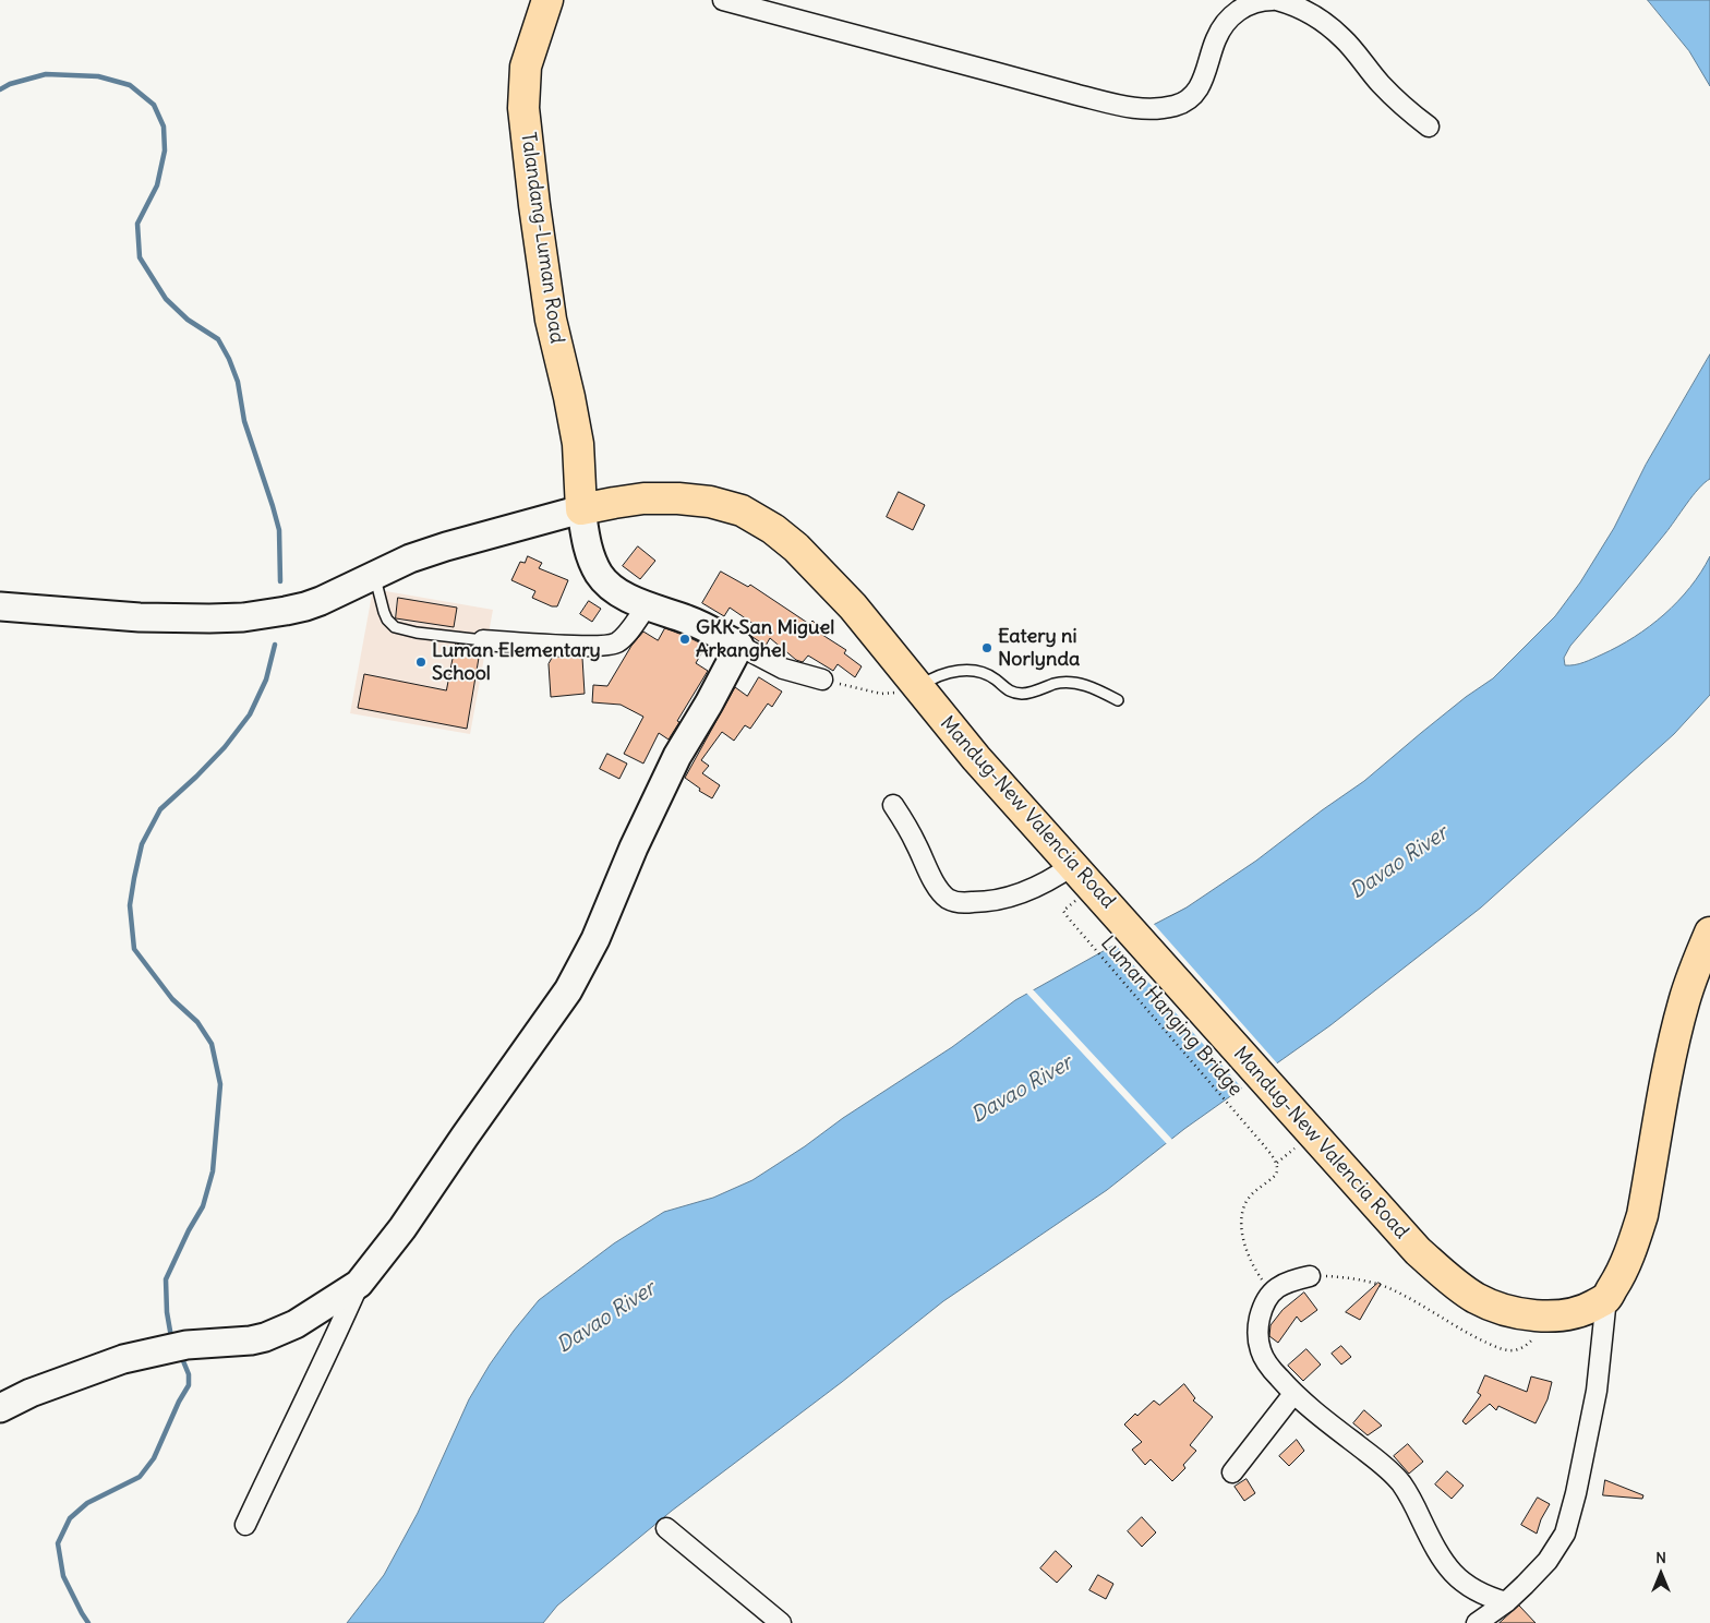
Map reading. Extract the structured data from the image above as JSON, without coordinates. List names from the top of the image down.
{
  "streets": {
    "main road": ["Talandang-Luman Road", "Mandug-New Valencia Road"],
    "path": ["Luman Hanging Bridge"]
  },
  "crossings": [
    ["Talandang-Luman Road", "Mandug-New Valencia Road"]
  ],
  "water": ["Davao River"],
  "places": ["GKK San Miguel Arkanghel", "Eatery ni Norlynda", "Luman Elementary School"],
  "north": "top"
}
